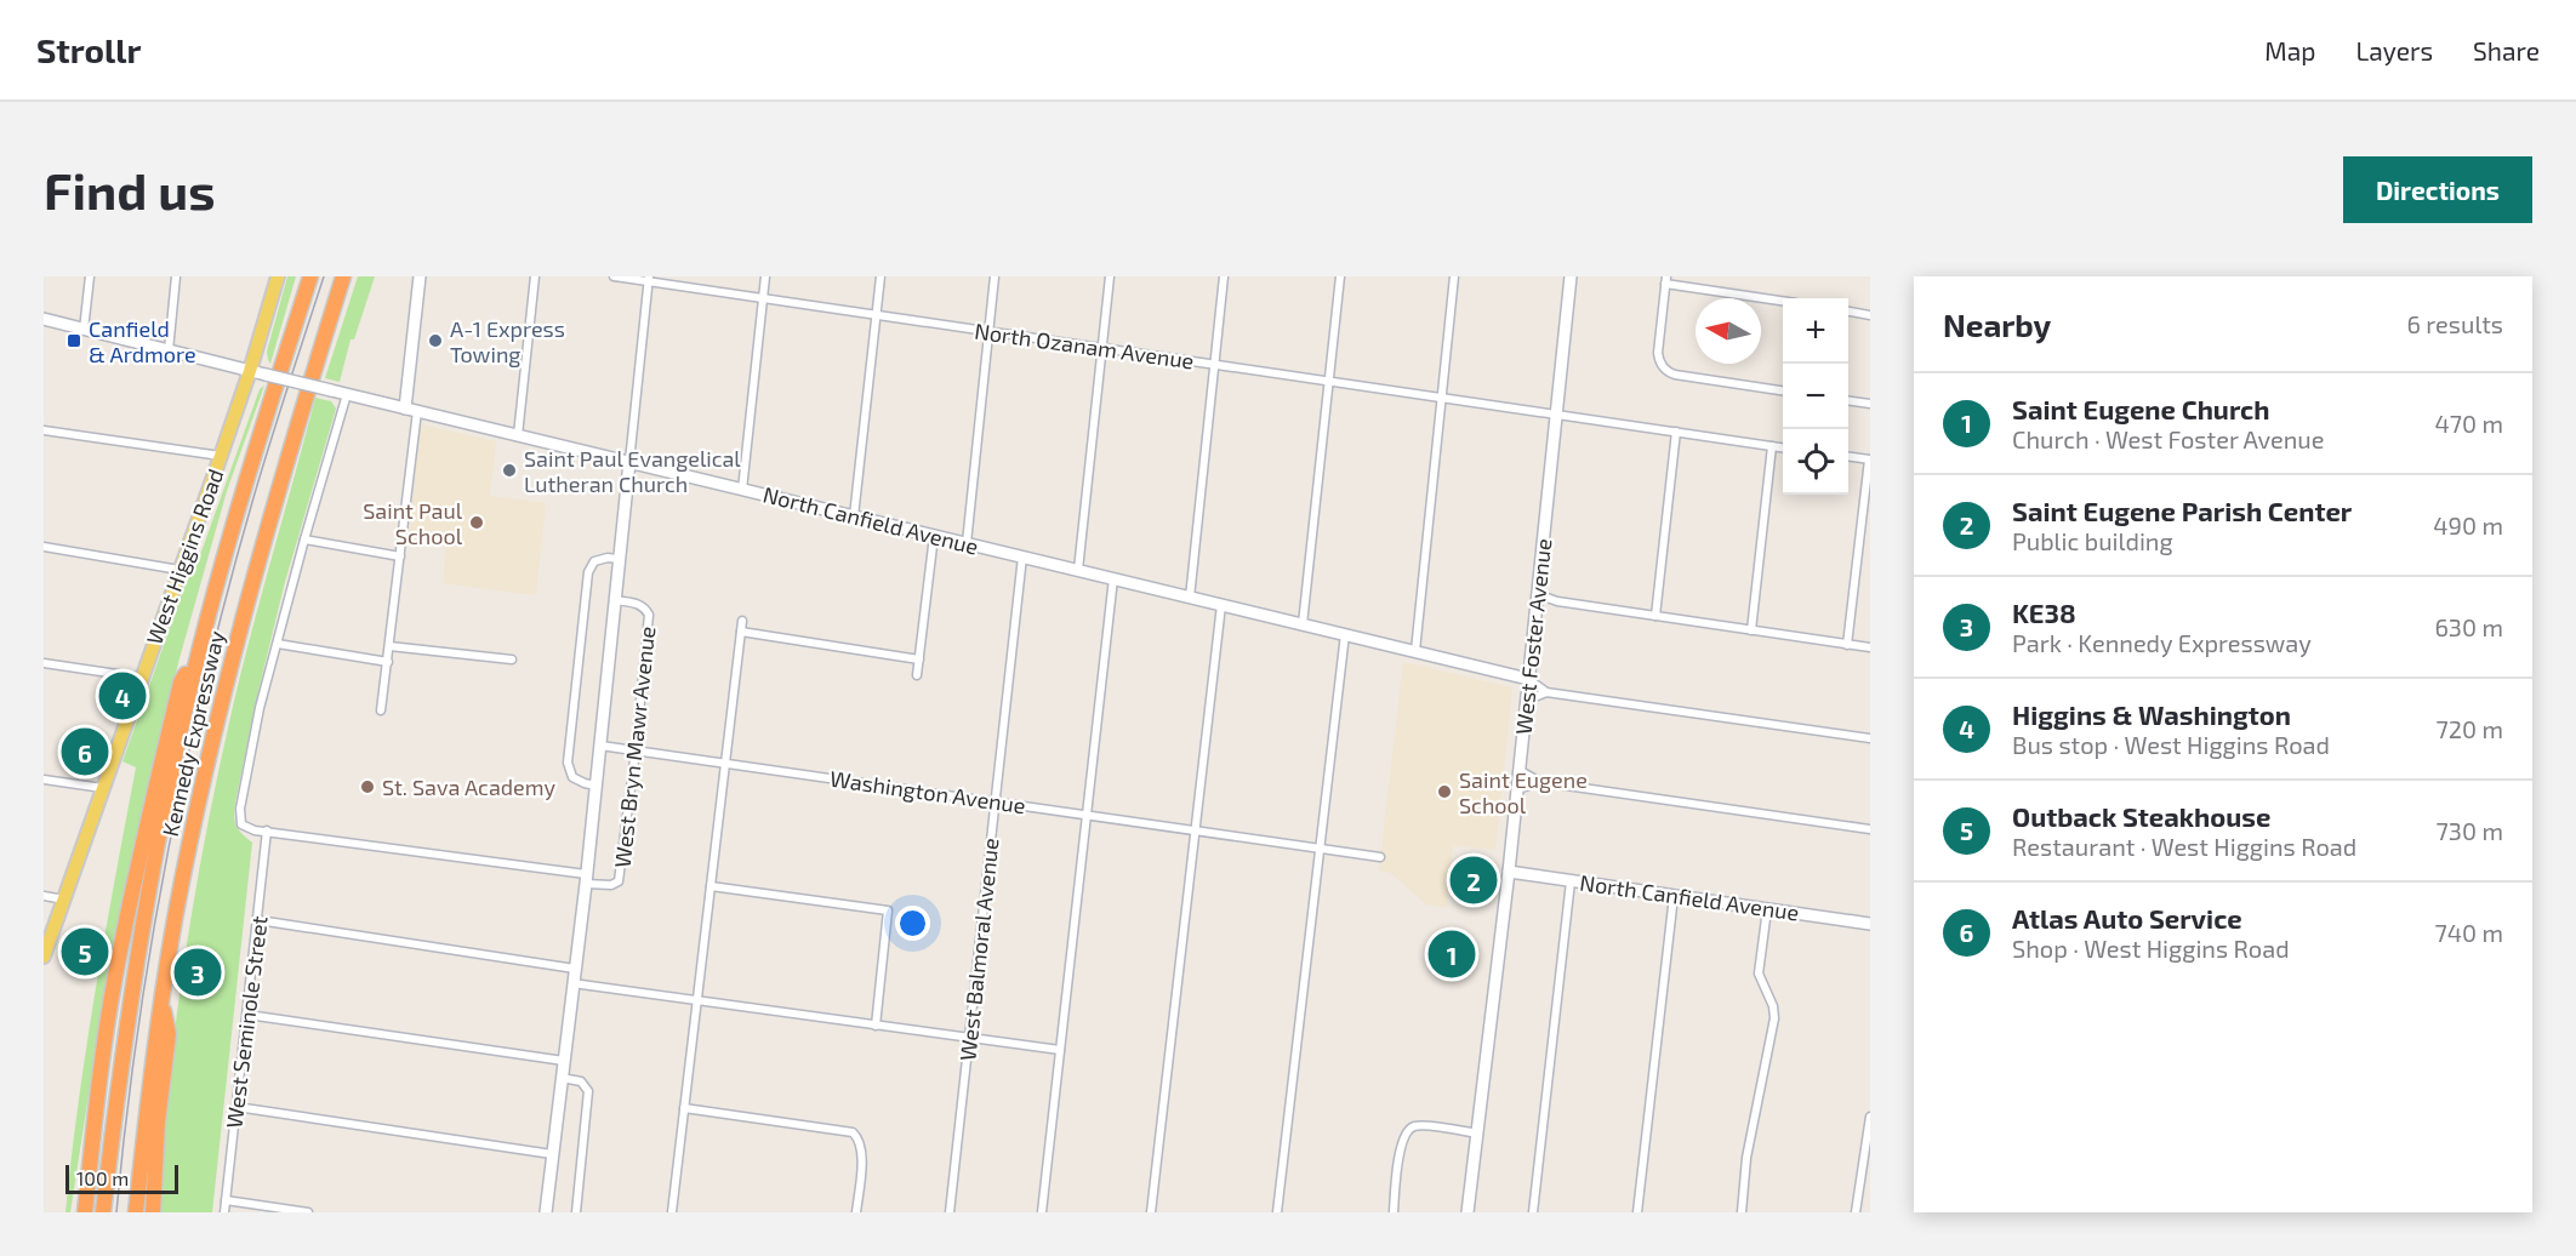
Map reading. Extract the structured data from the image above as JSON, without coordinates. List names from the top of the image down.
{
  "streets": {
    "highway": ["Kennedy Expressway"],
    "main road": ["West Higgins Road"],
    "street": [
      "North Ozanam Avenue",
      "North Canfield Avenue",
      "West Foster Avenue",
      "West Bryn Mawr Avenue",
      "Washington Avenue",
      "West Balmoral Avenue",
      "West Seminole Street"
    ]
  },
  "crossings": [
    ["North Ozanam Avenue", "West Foster Avenue"],
    ["North Ozanam Avenue", "West Bryn Mawr Avenue"],
    ["North Canfield Avenue", "West Higgins Road"],
    ["North Canfield Avenue", "West Foster Avenue"],
    ["North Canfield Avenue", "West Bryn Mawr Avenue"],
    ["North Canfield Avenue", "West Balmoral Avenue"],
    ["West Bryn Mawr Avenue", "Washington Avenue"],
    ["Washington Avenue", "West Balmoral Avenue"]
  ],
  "places": {
    "transit": ["Canfield & Ardmore"],
    "other": [
      "A-1 Express Towing",
      "Saint Paul Evangelical Lutheran Church",
      "Saint Paul School",
      "St. Sava Academy",
      "Saint Eugene School"
    ]
  },
  "scale_bar": "100 m",
  "north": "left",
  "page": {
    "header": "Strollr",
    "nav": ["Map", "Layers", "Share"],
    "buttons": "Directions",
    "title": "Find us",
    "heading": ["Nearby", "6 results"],
    "map_buttons": ["+", "−"],
    "list": [
      {
        "mark": "1",
        "name": "Saint Eugene Church",
        "note": "Church · West Foster Avenue",
        "value": "470 m"
      },
      {
        "mark": "2",
        "name": "Saint Eugene Parish Center",
        "note": "Public building",
        "value": "490 m"
      },
      {
        "mark": "3",
        "name": "KE38",
        "note": "Park · Kennedy Expressway",
        "value": "630 m"
      },
      {
        "mark": "4",
        "name": "Higgins & Washington",
        "note": "Bus stop · West Higgins Road",
        "value": "720 m"
      },
      {
        "mark": "5",
        "name": "Outback Steakhouse",
        "note": "Restaurant · West Higgins Road",
        "value": "730 m"
      },
      {
        "mark": "6",
        "name": "Atlas Auto Service",
        "note": "Shop · West Higgins Road",
        "value": "740 m"
      }
    ],
    "pins": [
      "4",
      "6",
      "2",
      "5",
      "1",
      "3"
    ],
    "scale": "100 m"
  }
}
